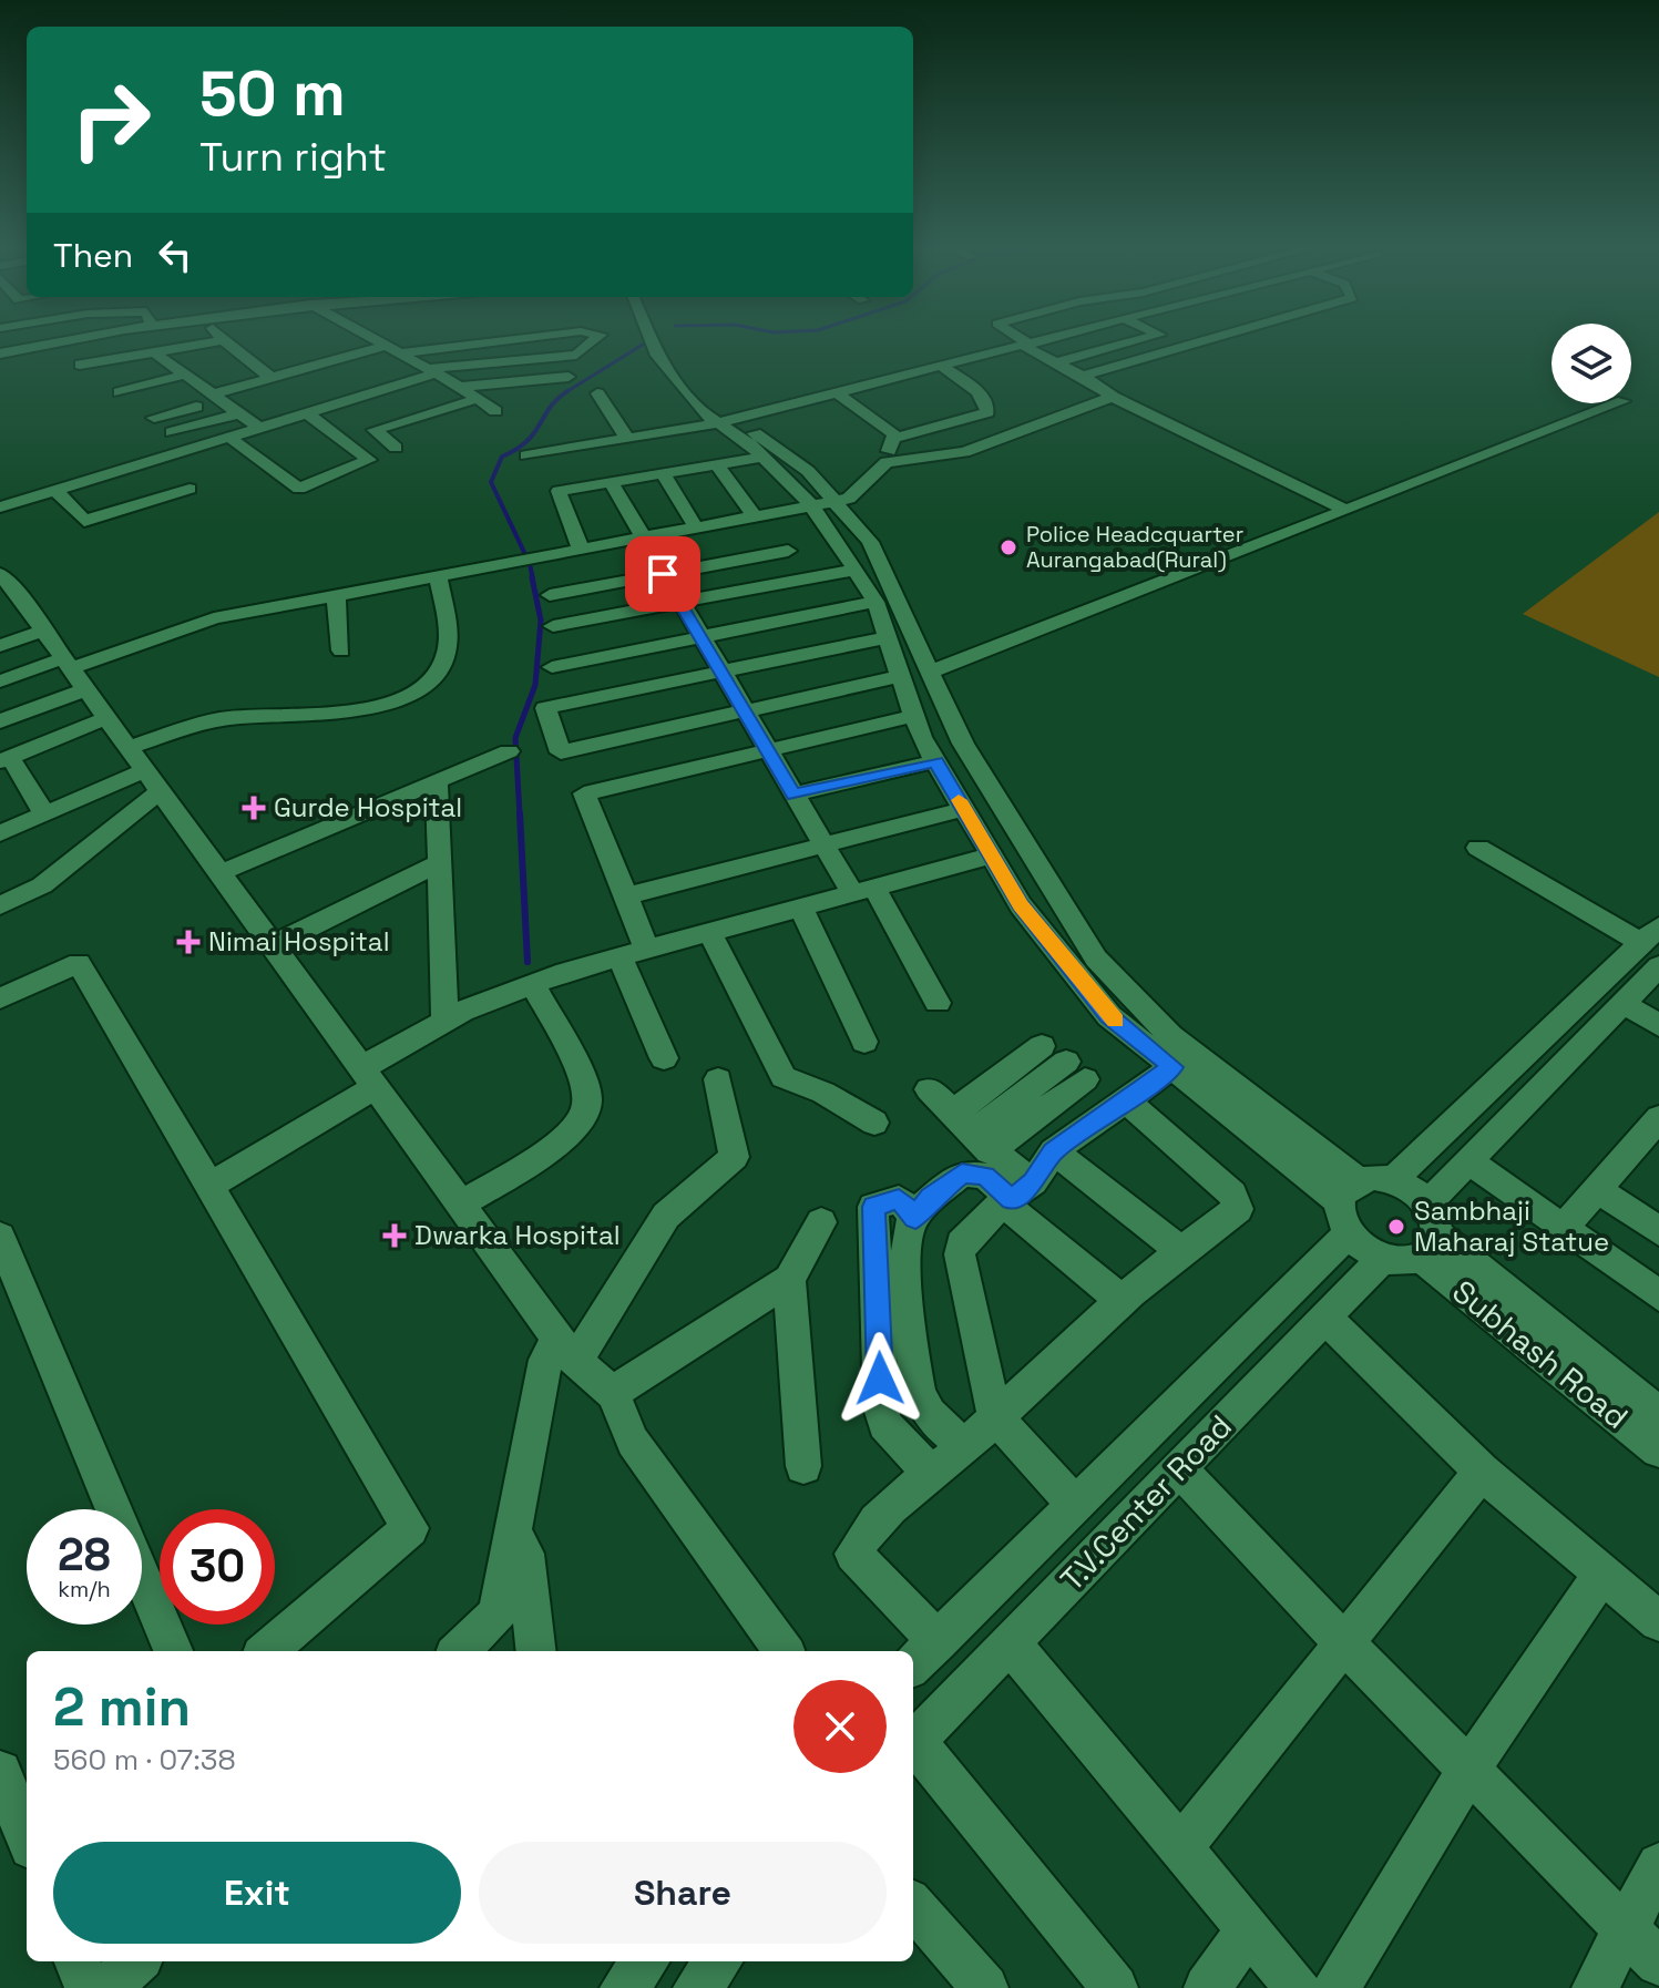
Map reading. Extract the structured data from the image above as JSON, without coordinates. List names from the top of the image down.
{
  "streets": {
    "street": ["Subhash Road", "T.V.Center Road"]
  },
  "crossings": [
    ["Subhash Road", "T.V.Center Road"]
  ],
  "places": {
    "other": ["Police Headcquarter Aurangabad(Rural)", "Sambhaji Maharaj Statue"],
    "health": ["Gurde Hospital", "Nimai Hospital", "Dwarka Hospital"]
  },
  "page": {
    "turn": ["50 m", "Turn right"],
    "then": "Then",
    "speed": "28 km/h",
    "limit": "30",
    "heading": ["2 min", "560 m · 07:38"],
    "buttons": ["Exit", "Share"]
  }
}
